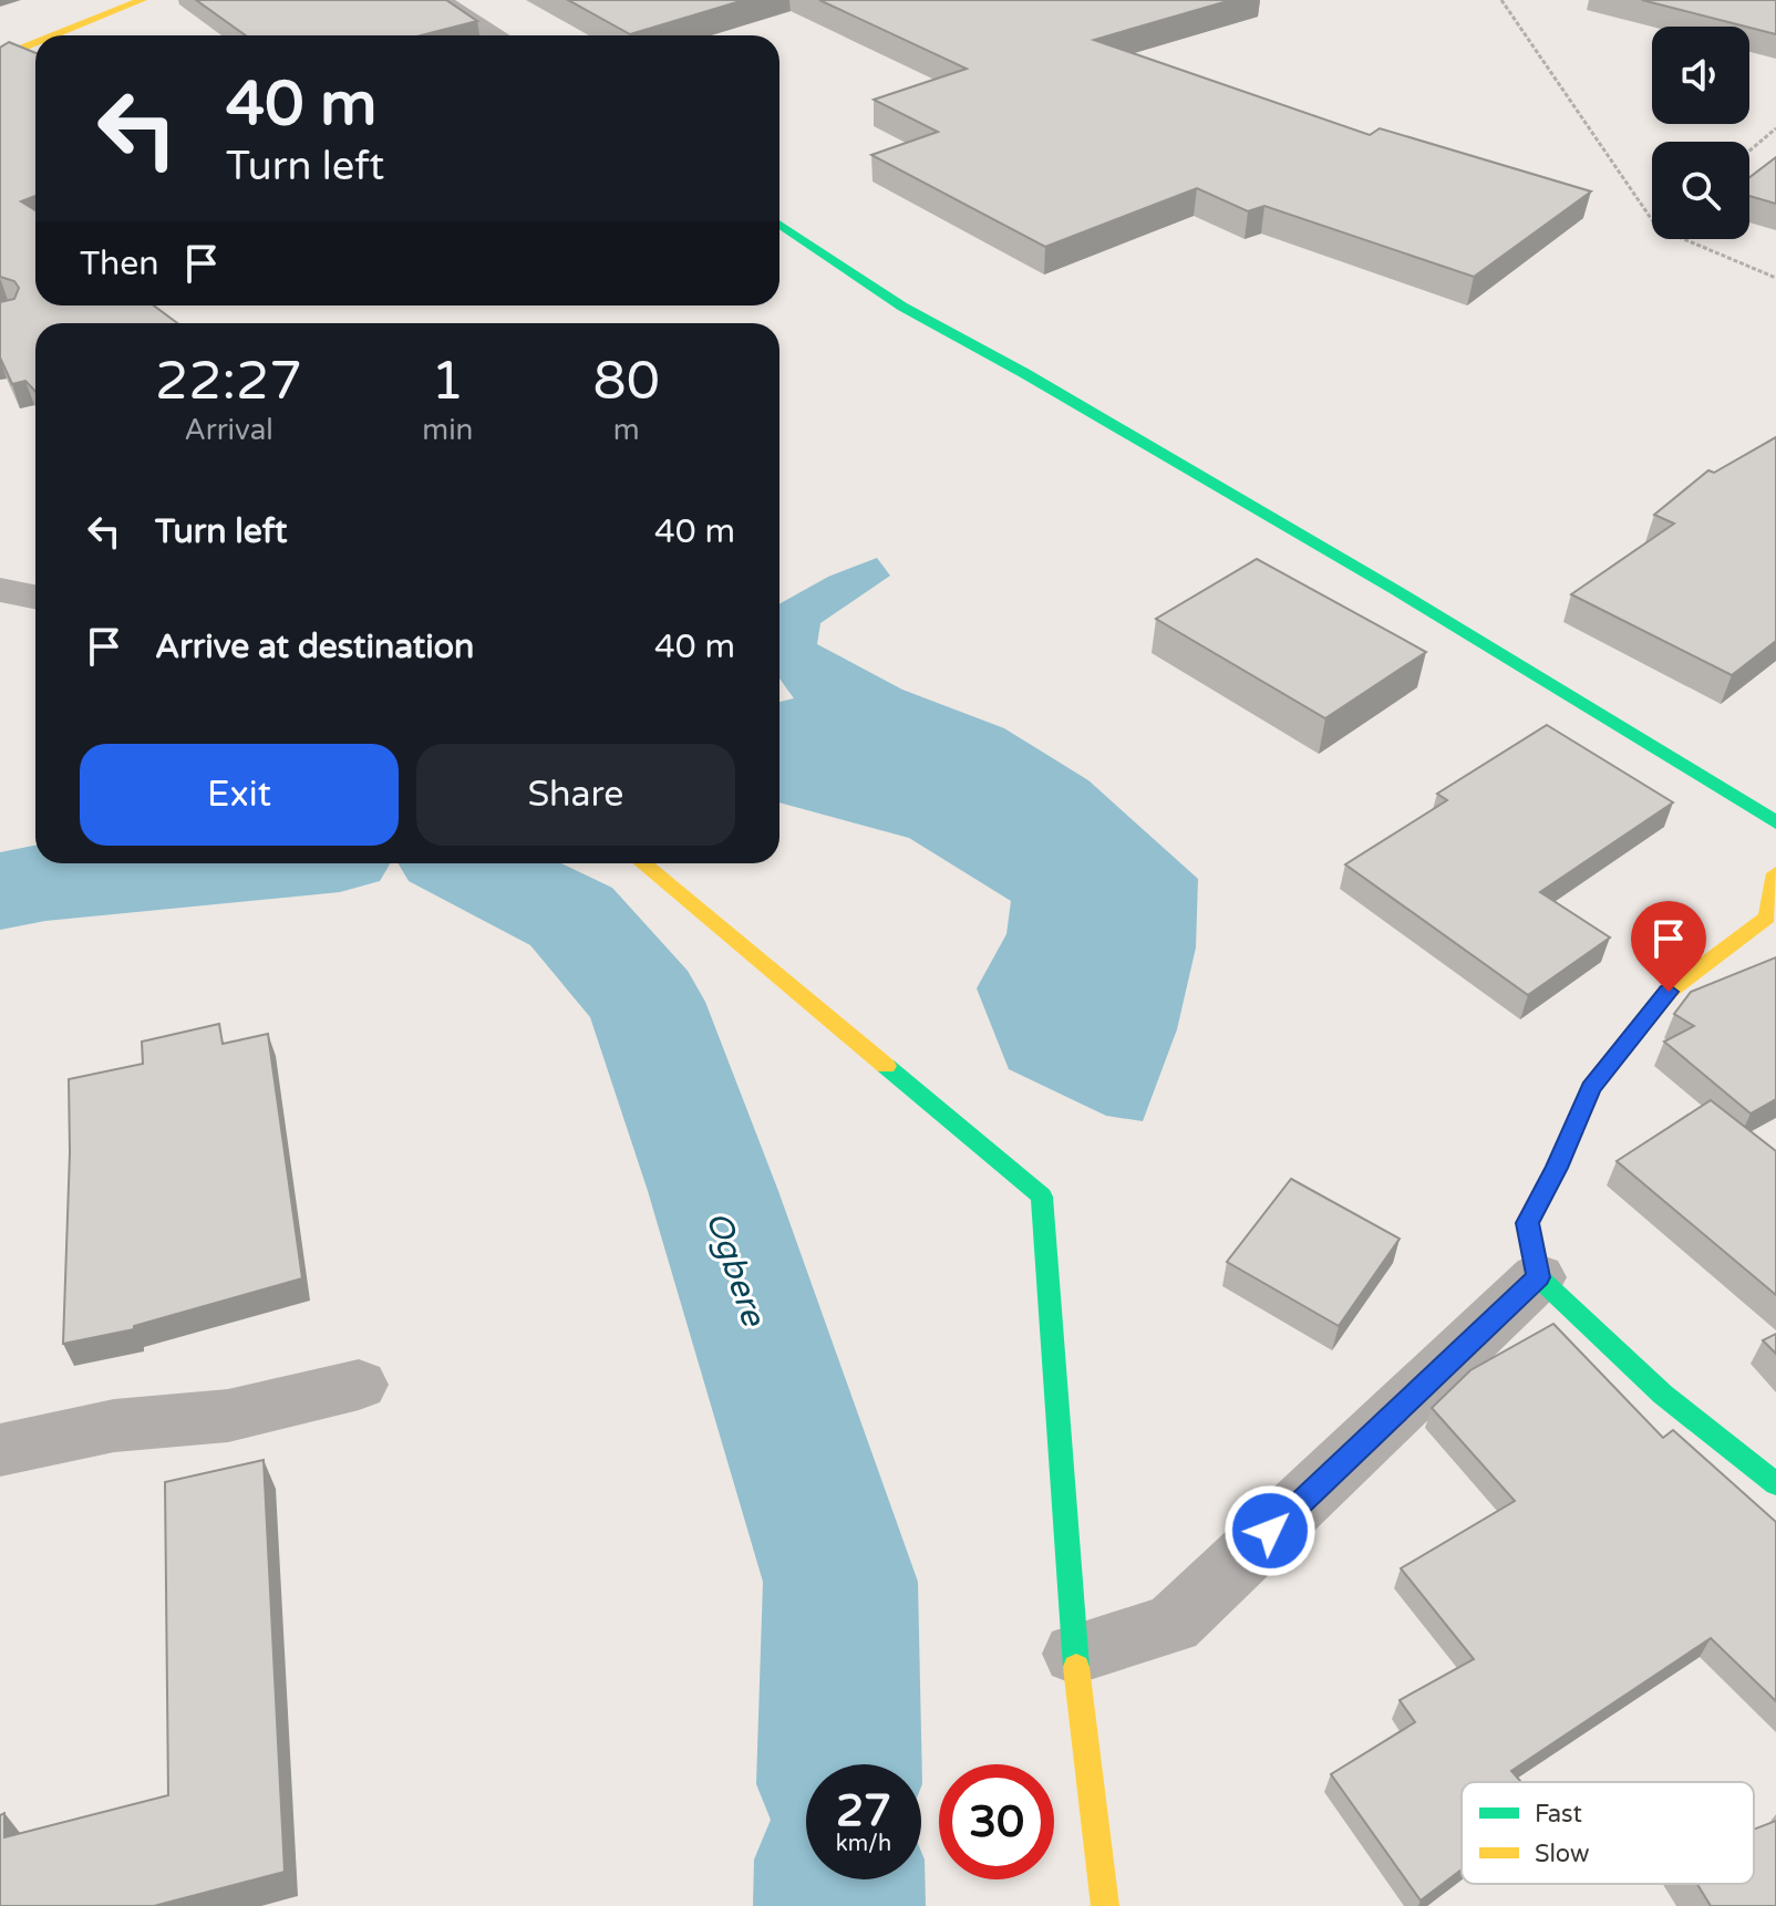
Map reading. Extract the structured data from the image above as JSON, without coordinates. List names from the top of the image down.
{
  "water": ["Ogbere"],
  "legend": ["Fast", "Slow"],
  "page": {
    "turn": ["40 m", "Turn left"],
    "then": "Then",
    "eta": [
      "22:27",
      "Arrival",
      "1",
      "min",
      "80",
      "m"
    ],
    "list": [
      {
        "name": "Turn left",
        "value": "40 m"
      },
      {
        "name": "Arrive at destination",
        "value": "40 m"
      }
    ],
    "buttons": ["Exit", "Share"],
    "speed": "27 km/h",
    "limit": "30"
  }
}
